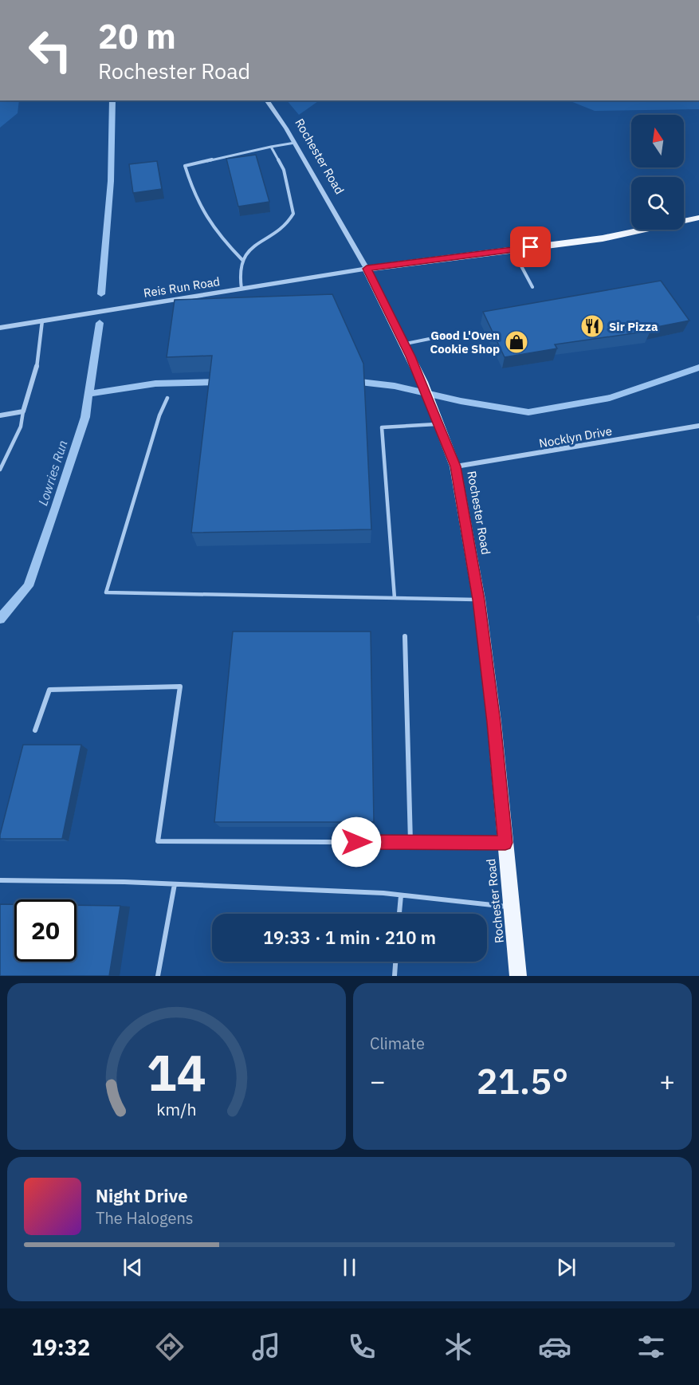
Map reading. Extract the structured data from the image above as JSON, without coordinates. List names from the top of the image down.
{
  "streets": {
    "main road": ["Rochester Road"],
    "street": ["Reis Run Road", "Nocklyn Drive"]
  },
  "crossings": [
    ["Rochester Road", "Reis Run Road"],
    ["Rochester Road", "Nocklyn Drive"]
  ],
  "water": ["Lowries Run"],
  "places": {
    "restaurant": ["Sir Pizza"],
    "shop": ["Good L'Oven Cookie Shop"]
  },
  "north": "top",
  "page": {
    "turn": ["20 m", "Rochester Road"],
    "limit": "20",
    "trip": "19:33 · 1 min · 210 m",
    "tile": "Climate",
    "heat": ["−", "21.5°", "+"],
    "song": ["Night Drive", "The Halogens"],
    "tabs": "19:32",
    "gauge": ["14", "km/h"]
  }
}
